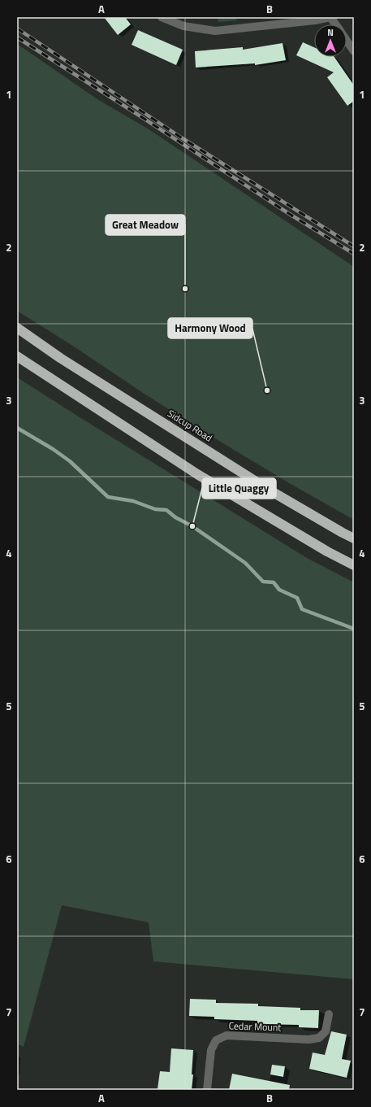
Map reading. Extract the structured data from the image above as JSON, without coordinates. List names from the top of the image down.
{
  "streets": {
    "highway": ["Sidcup Road"],
    "street": ["Cedar Mount"]
  },
  "places": ["Great Meadow", "Harmony Wood", "Little Quaggy"],
  "north": "top",
  "grid": {
    "columns": ["A", "B"],
    "rows": [
      "1",
      "2",
      "3",
      "4",
      "5",
      "6",
      "7"
    ]
  }
}
